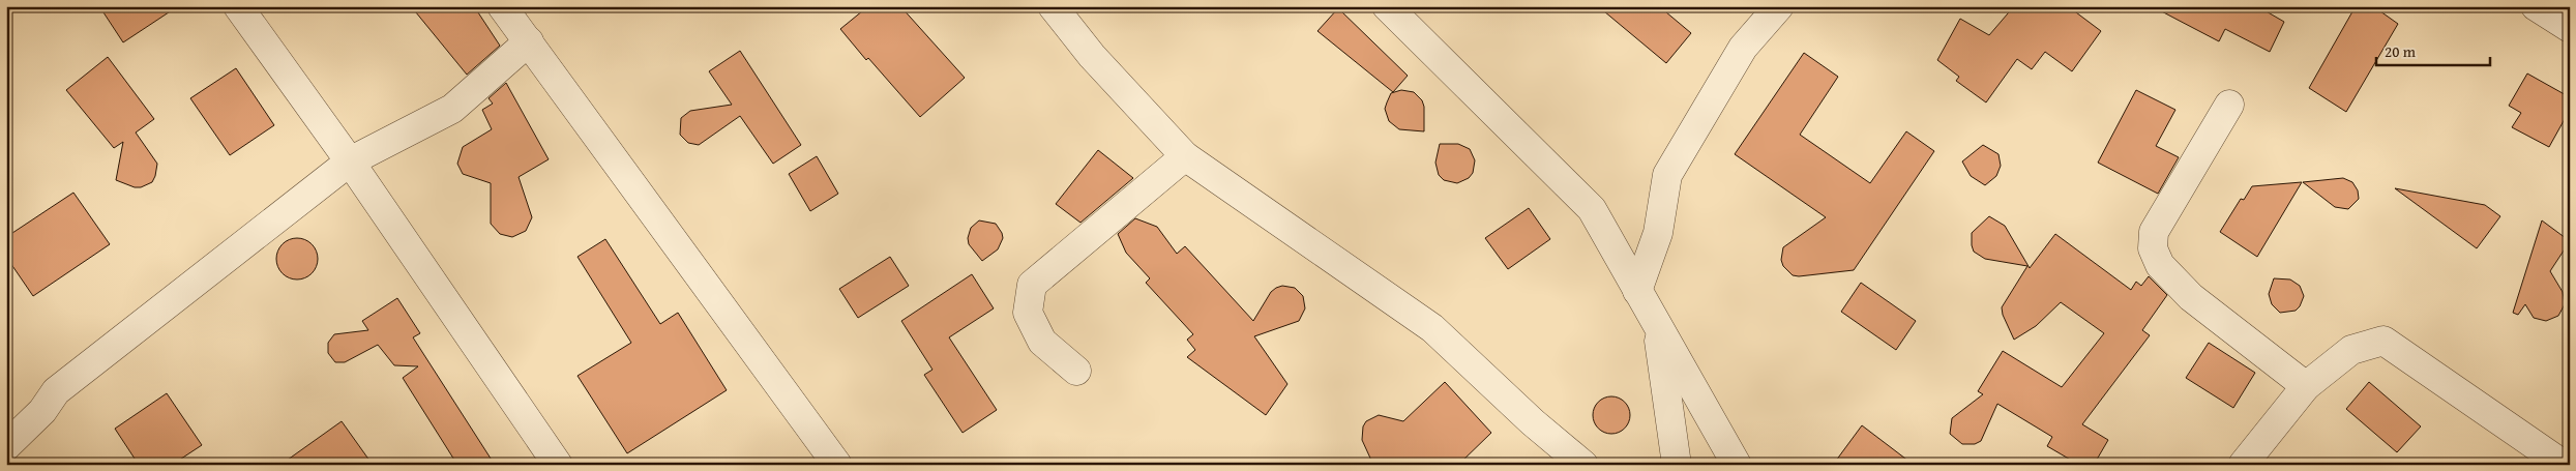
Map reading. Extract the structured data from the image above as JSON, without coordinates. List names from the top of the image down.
{
  "scale_bar": "20 m"
}
